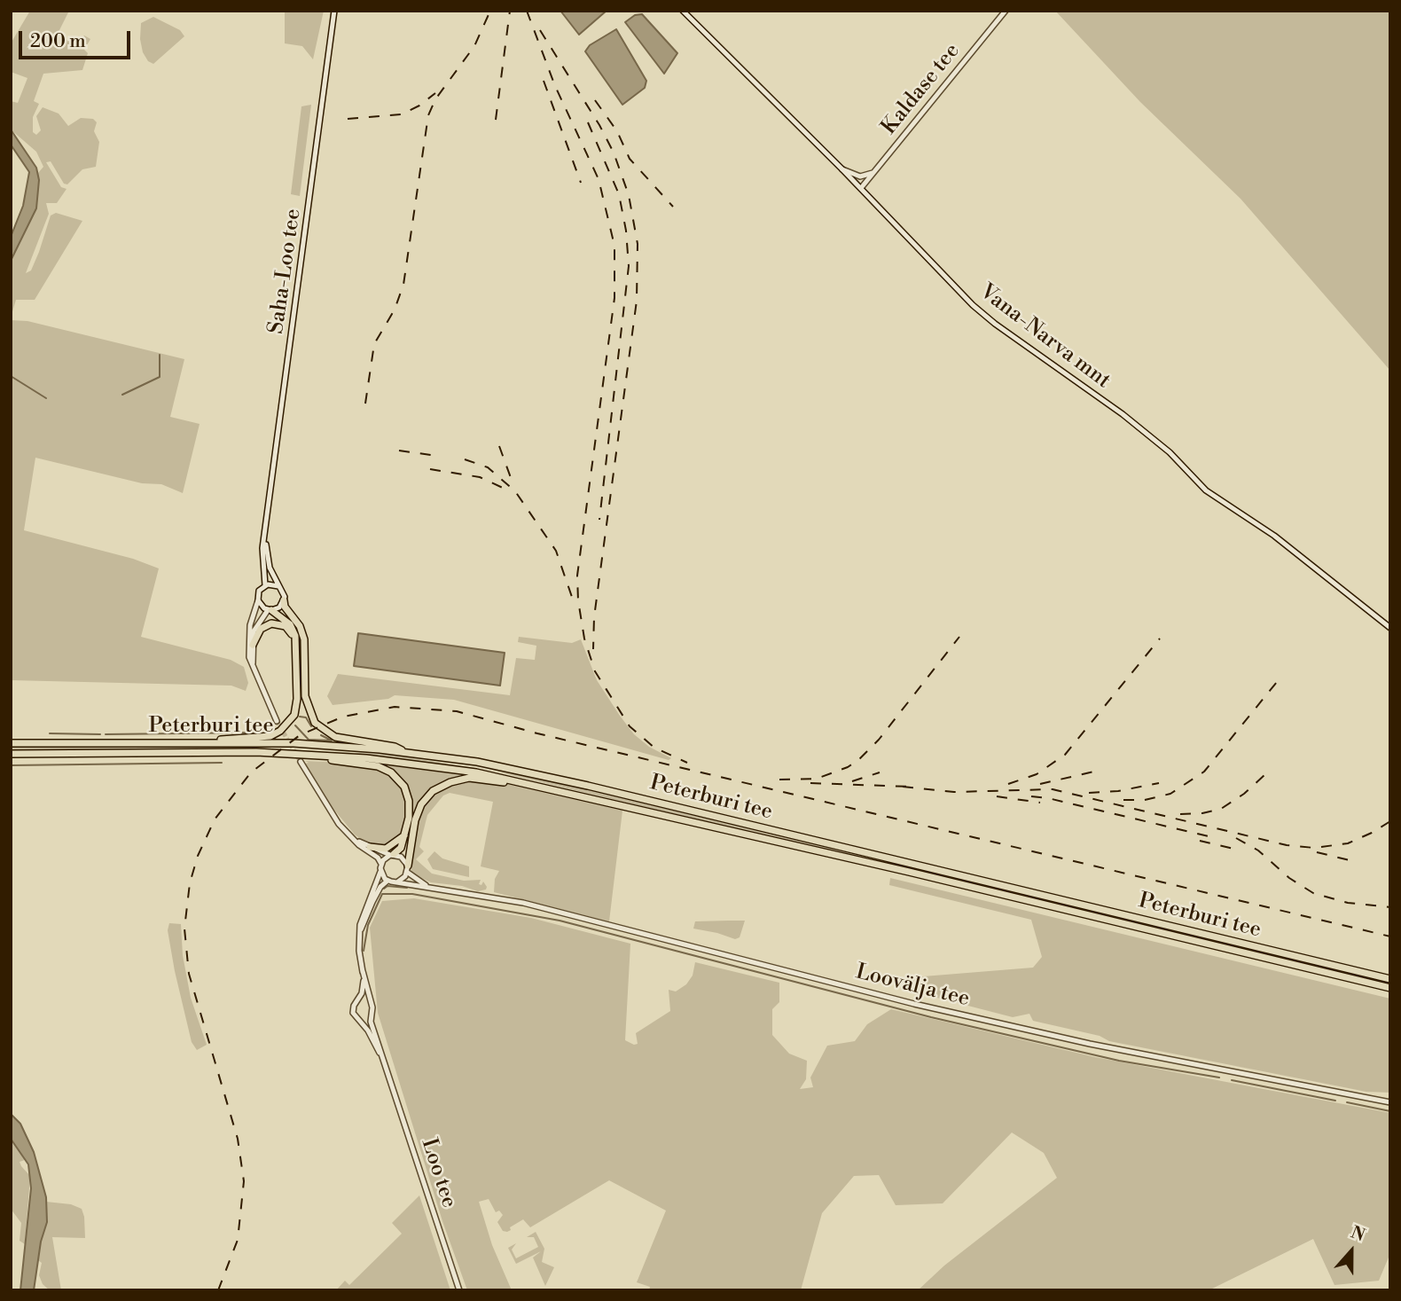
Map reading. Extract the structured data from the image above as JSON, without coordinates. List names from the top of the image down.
{
  "streets": {
    "highway": ["Peterburi tee"],
    "street": [
      "Kaldase tee",
      "Saha-Loo tee",
      "Vana-Narva mnt",
      "Loovälja tee",
      "Loo tee"
    ]
  },
  "crossings": [
    ["Kaldase tee", "Vana-Narva mnt"],
    ["Loovälja tee", "Loo tee"]
  ],
  "scale_bar": "200 m",
  "north": "top"
}
